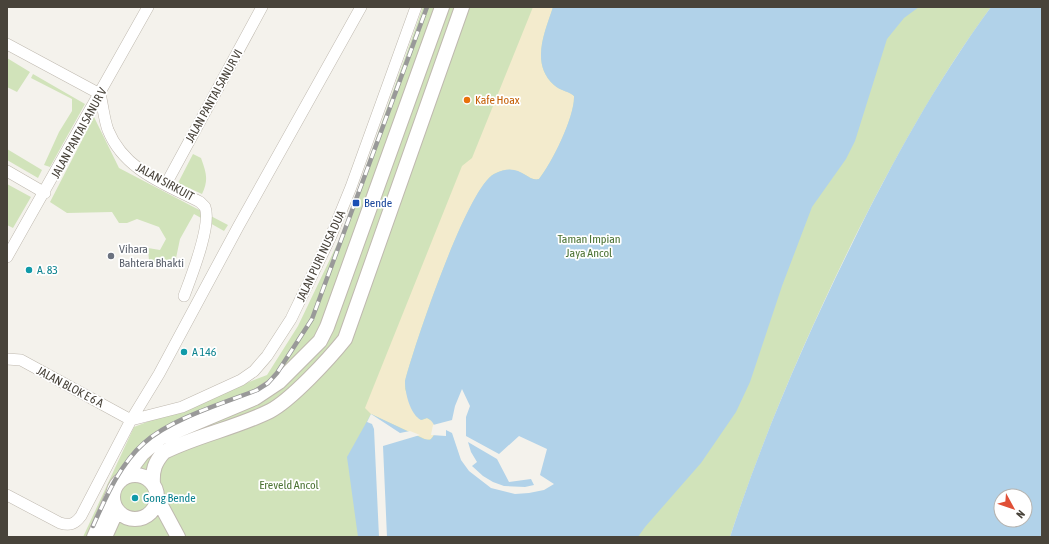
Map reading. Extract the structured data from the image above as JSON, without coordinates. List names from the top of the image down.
{
  "streets": {
    "street": [
      "JALAN PANTAI SANUR VI",
      "JALAN PANTAI SANUR V",
      "JALAN SIRKUIT",
      "JALAN PURI NUSA DUA",
      "JALAN BLOK E 6 A"
    ]
  },
  "crossings": [
    ["JALAN PANTAI SANUR VI", "JALAN SIRKUIT"],
    ["JALAN PANTAI SANUR V", "JALAN SIRKUIT"],
    ["JALAN PURI NUSA DUA", "JALAN BLOK E 6 A"]
  ],
  "parks": ["Taman Impian Jaya Ancol", "Ereveld Ancol"],
  "places": {
    "other": [
      "Kafe Hoax",
      "Vihara Bahtera Bhakti",
      "A. 83",
      "A 146",
      "Gong Bende"
    ],
    "transit": ["Bende"]
  },
  "north": "bottom right"
}
